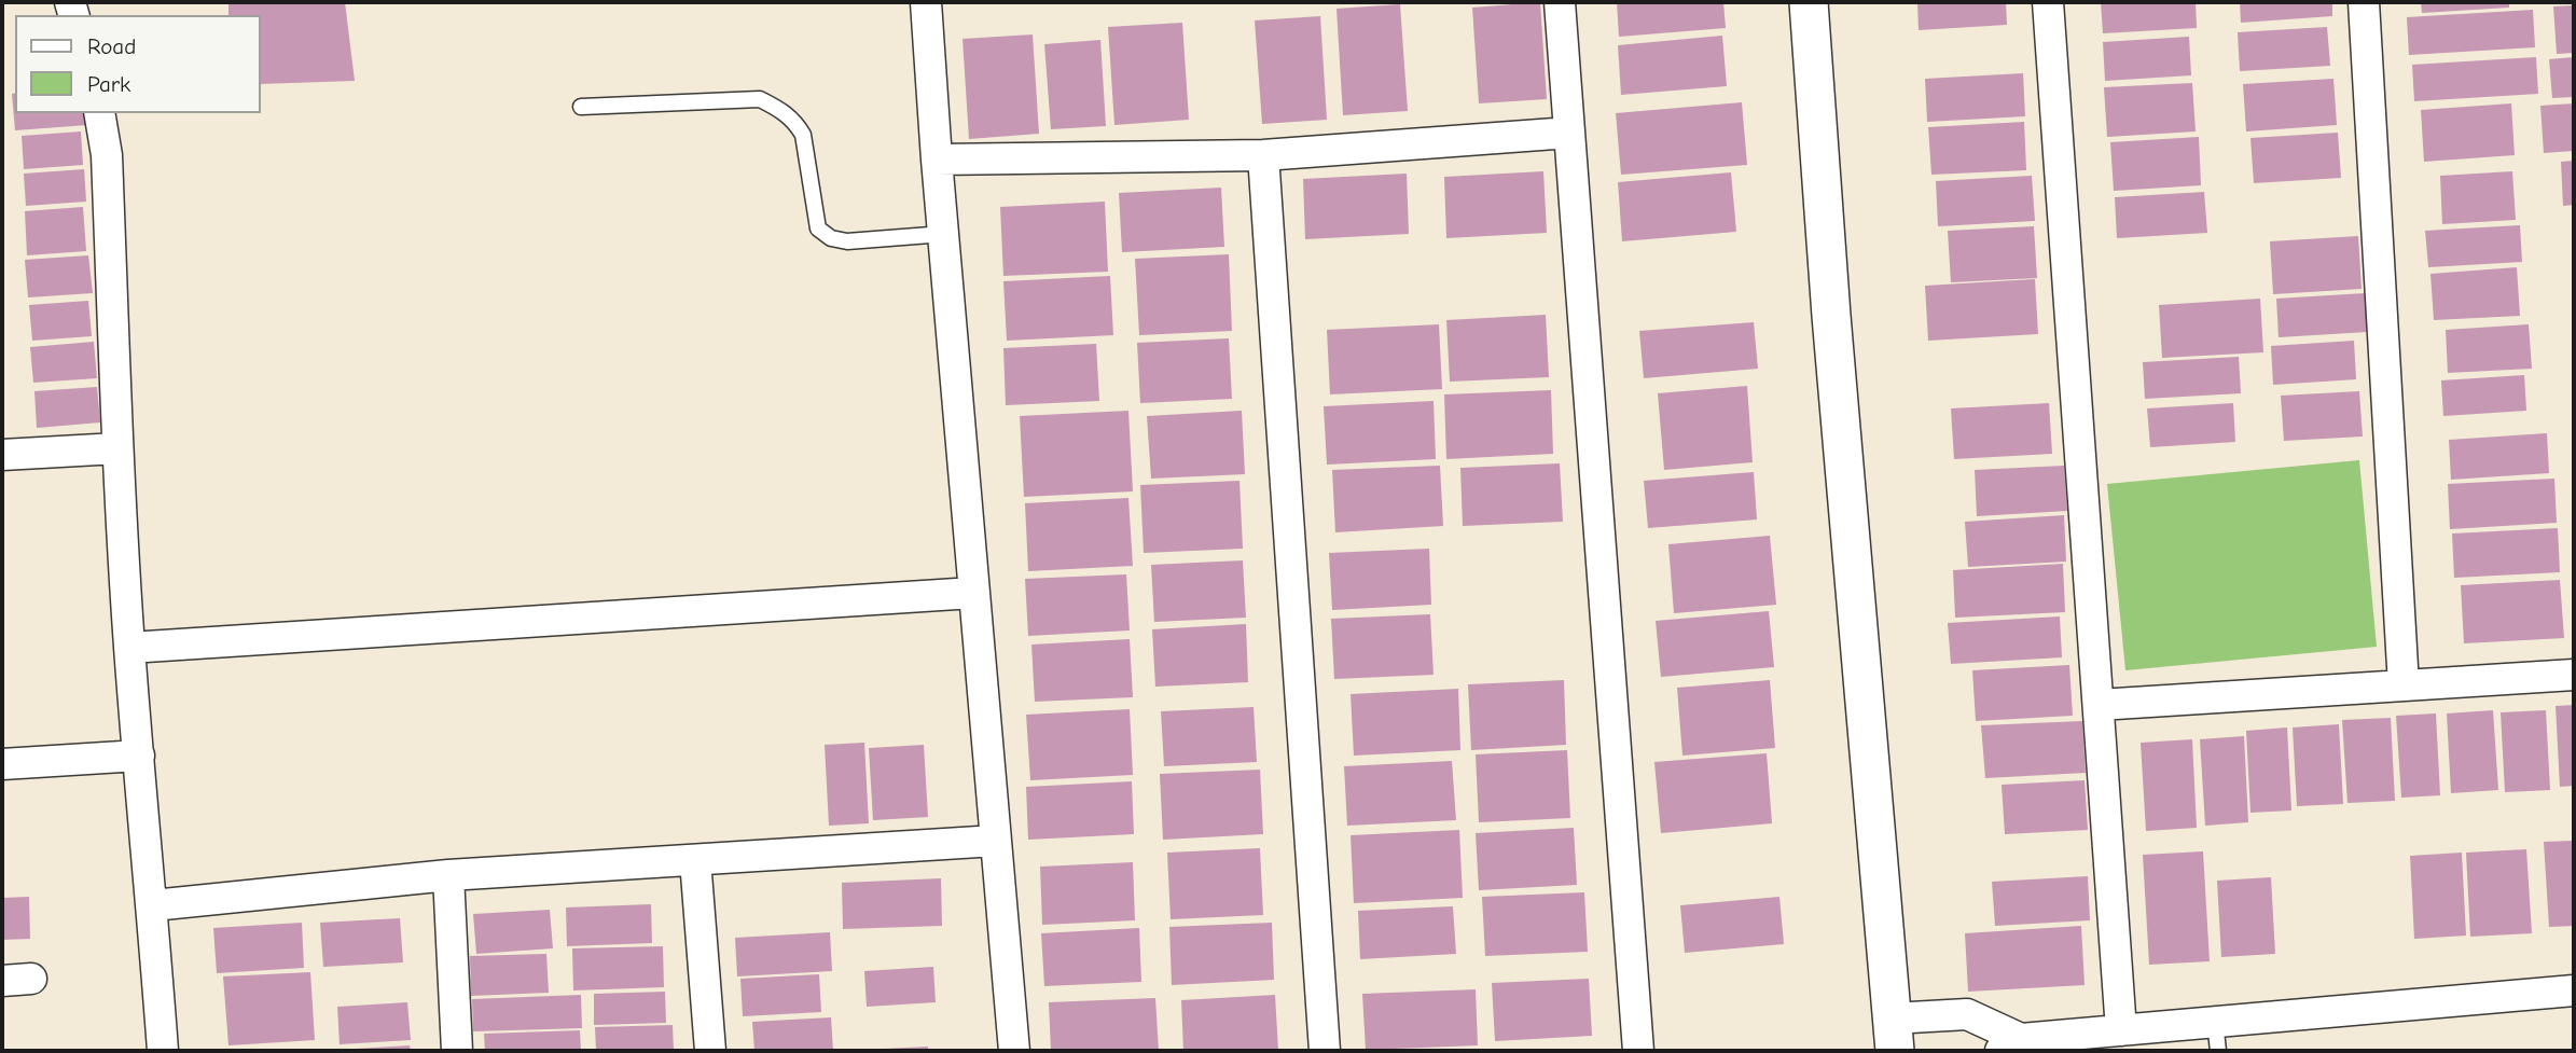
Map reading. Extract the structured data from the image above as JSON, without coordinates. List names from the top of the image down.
{
  "legend": ["Road", "Park"]
}
